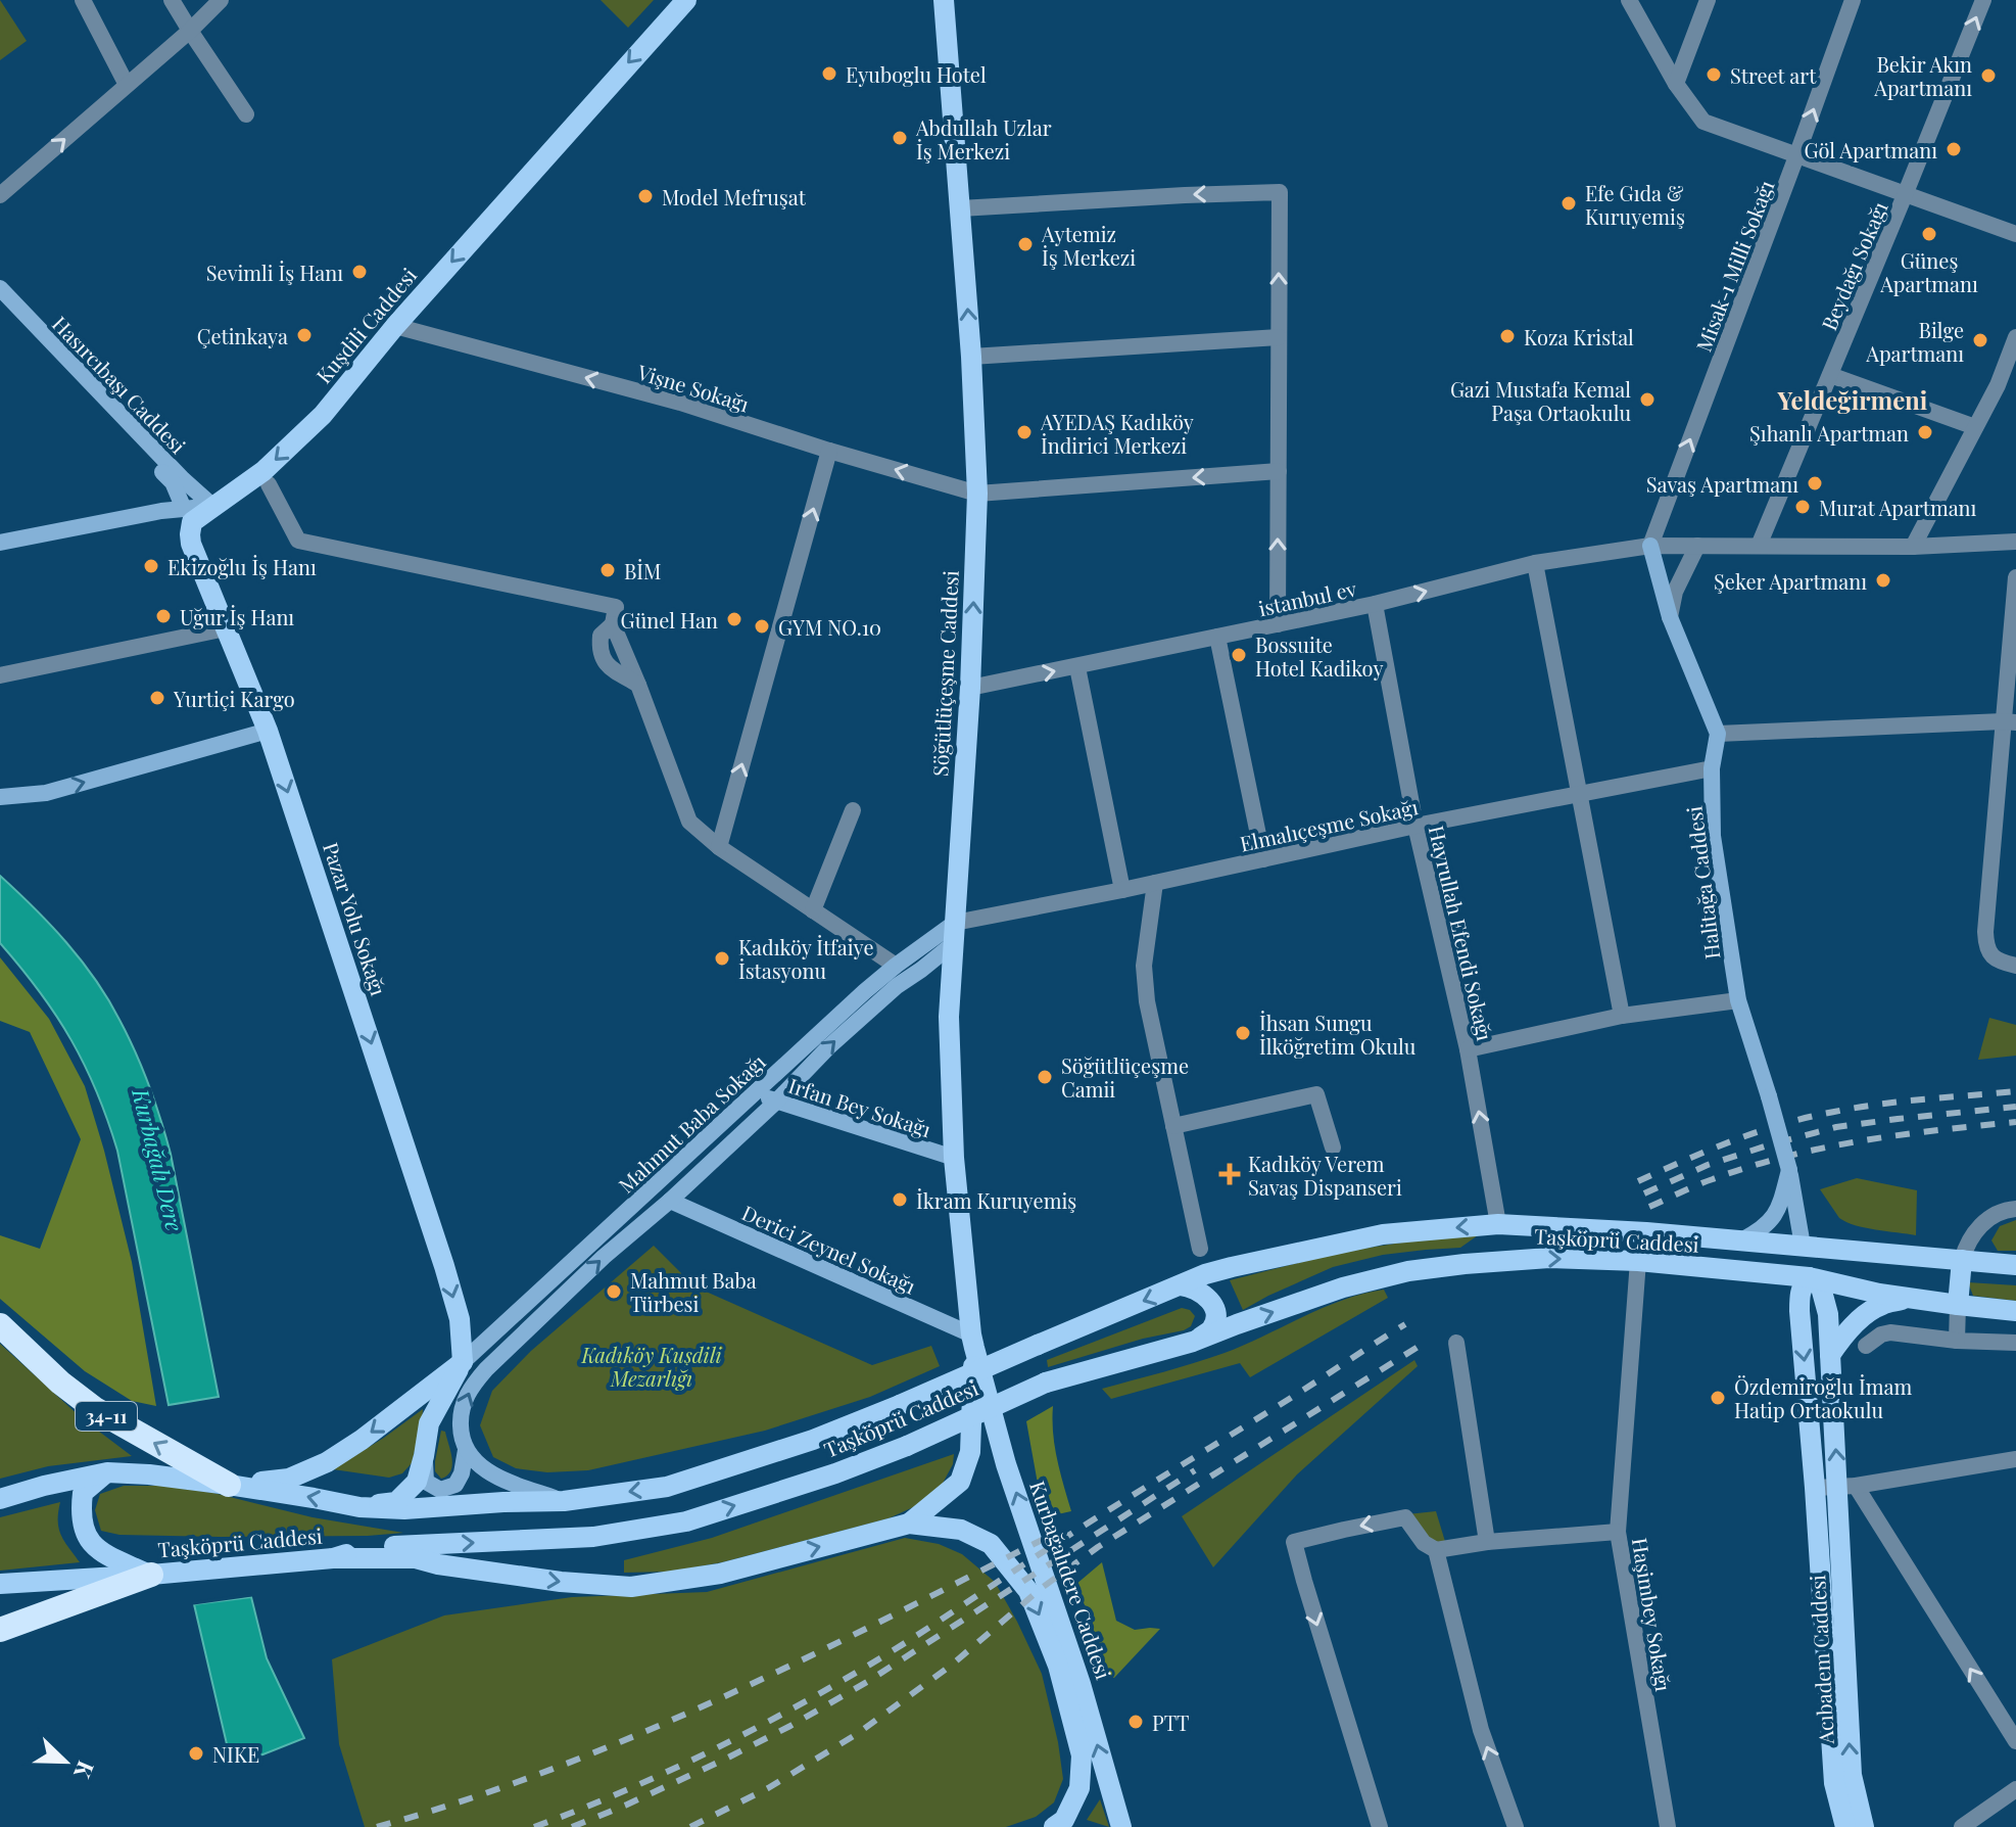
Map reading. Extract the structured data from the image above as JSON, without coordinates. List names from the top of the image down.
{
  "streets": {
    "highway": ["34-11"],
    "main road": [
      "Kuşdili Caddesi",
      "Söğütlüçeşme Caddesi",
      "Pazar Yolu Sokağı",
      "Taşköprü Caddesi",
      "Kurbağalıdere Caddesi",
      "Acıbadem Caddesi"
    ],
    "street": [
      "Misak-ı Milli Sokağı",
      "Beydağı Sokağı",
      "Hasırcıbaşı Caddesi",
      "Vişne Sokağı",
      "istanbul ev",
      "Elmalıçeşme Sokağı",
      "Halitağa Caddesi",
      "Hayrullah Efendi Sokağı",
      "Irfan Bey Sokağı",
      "Mahmut Baba Sokağı",
      "Derici Zeynel Sokağı",
      "Haşimbey Sokağı"
    ]
  },
  "crossings": [
    ["Misak-ı Milli Sokağı", "istanbul ev"],
    ["Beydağı Sokağı", "istanbul ev"],
    ["Kuşdili Caddesi", "Hasırcıbaşı Caddesi"],
    ["Kuşdili Caddesi", "Vişne Sokağı"],
    ["Kuşdili Caddesi", "Pazar Yolu Sokağı"],
    ["Hasırcıbaşı Caddesi", "Pazar Yolu Sokağı"],
    ["Vişne Sokağı", "Söğütlüçeşme Caddesi"],
    ["istanbul ev", "Söğütlüçeşme Caddesi"],
    ["istanbul ev", "Hayrullah Efendi Sokağı"],
    ["Söğütlüçeşme Caddesi", "Elmalıçeşme Sokağı"],
    ["Söğütlüçeşme Caddesi", "Irfan Bey Sokağı"],
    ["Söğütlüçeşme Caddesi", "Mahmut Baba Sokağı"],
    ["Söğütlüçeşme Caddesi", "Derici Zeynel Sokağı"],
    ["Söğütlüçeşme Caddesi", "Kurbağalıdere Caddesi"],
    ["Elmalıçeşme Sokağı", "Halitağa Caddesi"],
    ["Elmalıçeşme Sokağı", "Hayrullah Efendi Sokağı"],
    ["Elmalıçeşme Sokağı", "Mahmut Baba Sokağı"],
    ["Halitağa Caddesi", "Taşköprü Caddesi"],
    ["Pazar Yolu Sokağı", "Mahmut Baba Sokağı"],
    ["Hayrullah Efendi Sokağı", "Taşköprü Caddesi"],
    ["Irfan Bey Sokağı", "Mahmut Baba Sokağı"],
    ["Mahmut Baba Sokağı", "Derici Zeynel Sokağı"],
    ["Taşköprü Caddesi", "34-11"],
    ["Taşköprü Caddesi", "Haşimbey Sokağı"],
    ["Taşköprü Caddesi", "Acıbadem Caddesi"],
    ["Derici Zeynel Sokağı", "Kurbağalıdere Caddesi"]
  ],
  "one_way": [
    "Misak-ı Milli Sokağı",
    "Beydağı Sokağı",
    "Kuşdili Caddesi",
    "Vişne Sokağı",
    "Pazar Yolu Sokağı",
    "Kurbağalıdere Caddesi"
  ],
  "districts": ["Yeldeğirmeni"],
  "water": ["Kurbağalı Dere"],
  "parks": ["Kadıköy Kuşdili Mezarlığı"],
  "places": {
    "other": [
      "Eyuboglu Hotel",
      "Street art",
      "Bekir Akın Apartmanı",
      "Abdullah Uzlar İş Merkezi",
      "Göl Apartmanı",
      "Model Mefruşat",
      "Efe Gıda & Kuruyemiş",
      "Güneş Apartmanı",
      "Aytemiz İş Merkezi",
      "Sevimli İş Hanı",
      "Çetinkaya",
      "Koza Kristal",
      "Bilge Apartmanı",
      "Gazi Mustafa Kemal Paşa Ortaokulu",
      "AYEDAŞ Kadıköy İndirici Merkezi",
      "Şıhanlı Apartman",
      "Savaş Apartmanı",
      "Murat Apartmanı",
      "Ekizoğlu İş Hanı",
      "BİM",
      "Şeker Apartmanı",
      "Uğur İş Hanı",
      "Günel Han",
      "GYM NO.10",
      "Bossuite Hotel Kadikoy",
      "Yurtiçi Kargo",
      "Kadıköy İtfaiye İstasyonu",
      "İhsan Sungu İlköğretim Okulu",
      "Söğütlüçeşme Camii",
      "İkram Kuruyemiş",
      "Mahmut Baba Türbesi",
      "Özdemiroğlu İmam Hatip Ortaokulu",
      "PTT",
      "NIKE"
    ],
    "health": ["Kadıköy Verem Savaş Dispanseri"]
  },
  "north": "bottom right"
}
